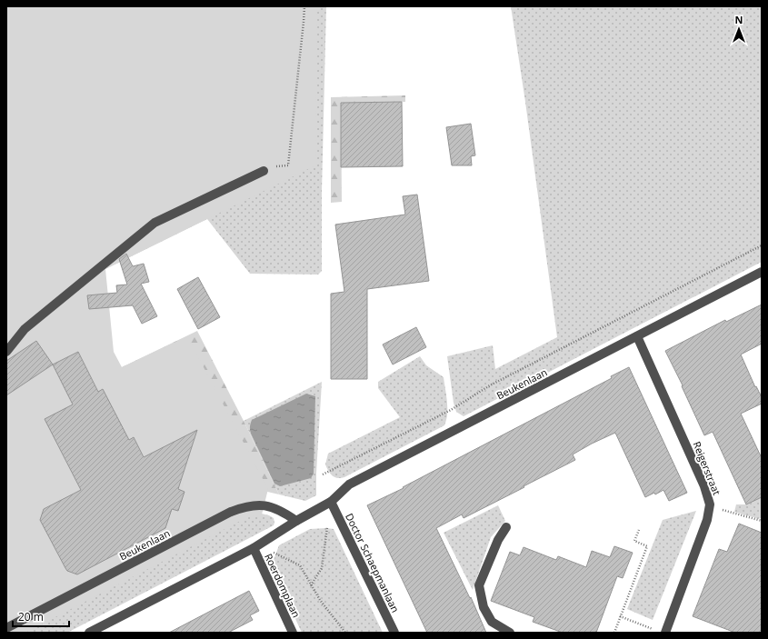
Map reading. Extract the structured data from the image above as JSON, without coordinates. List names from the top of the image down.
{
  "streets": {
    "street": [
      "Beukenlaan",
      "Reigerstraat",
      "Doctor Schaepmanlaan",
      "Roerdomplaan"
    ]
  },
  "crossings": [
    ["Beukenlaan", "Reigerstraat"],
    ["Beukenlaan", "Doctor Schaepmanlaan"],
    ["Beukenlaan", "Roerdomplaan"]
  ],
  "scale_bar": "20 m",
  "north": "top"
}
